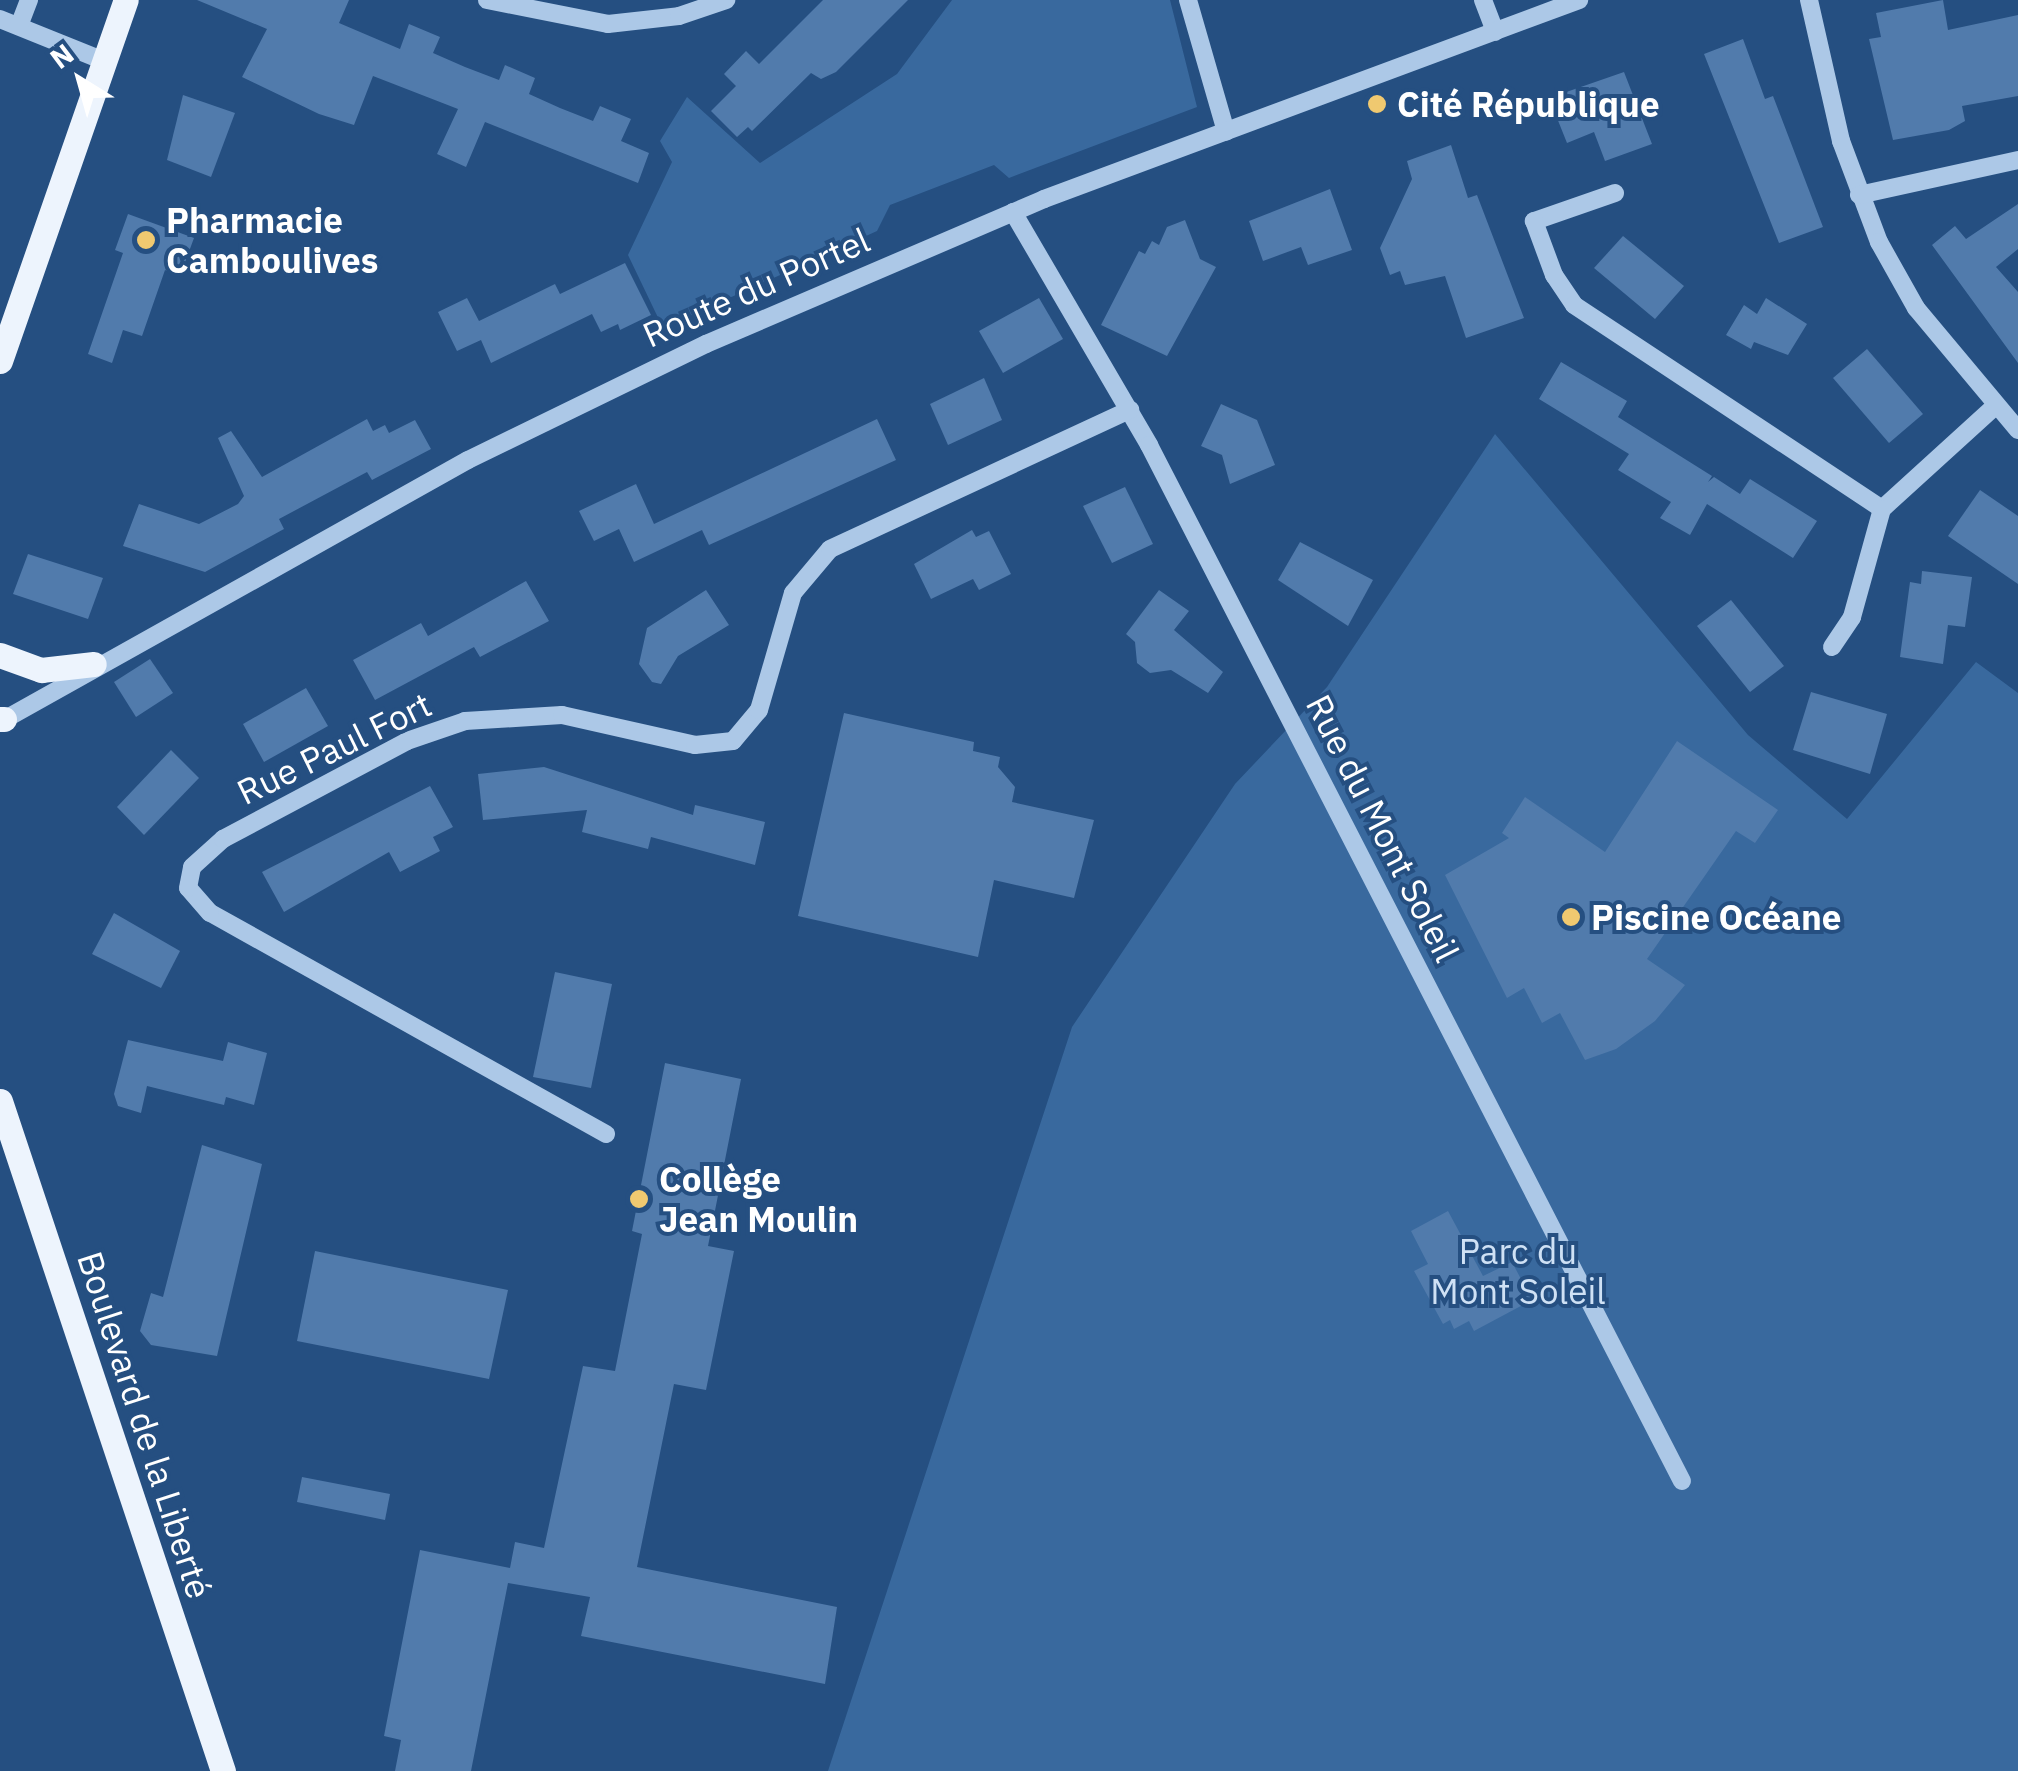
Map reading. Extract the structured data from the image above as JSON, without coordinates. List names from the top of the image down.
{
  "streets": {
    "main road": ["Boulevard de la Liberté"],
    "street": ["Route du Portel", "Rue Paul Fort", "Rue du Mont Soleil"]
  },
  "crossings": [
    ["Route du Portel", "Rue du Mont Soleil"],
    ["Rue Paul Fort", "Rue du Mont Soleil"]
  ],
  "parks": ["Parc du Mont Soleil"],
  "places": [
    "Cité République",
    "Pharmacie Camboulives",
    "Piscine Océane",
    "Collège Jean Moulin"
  ],
  "north": "top left"
}
